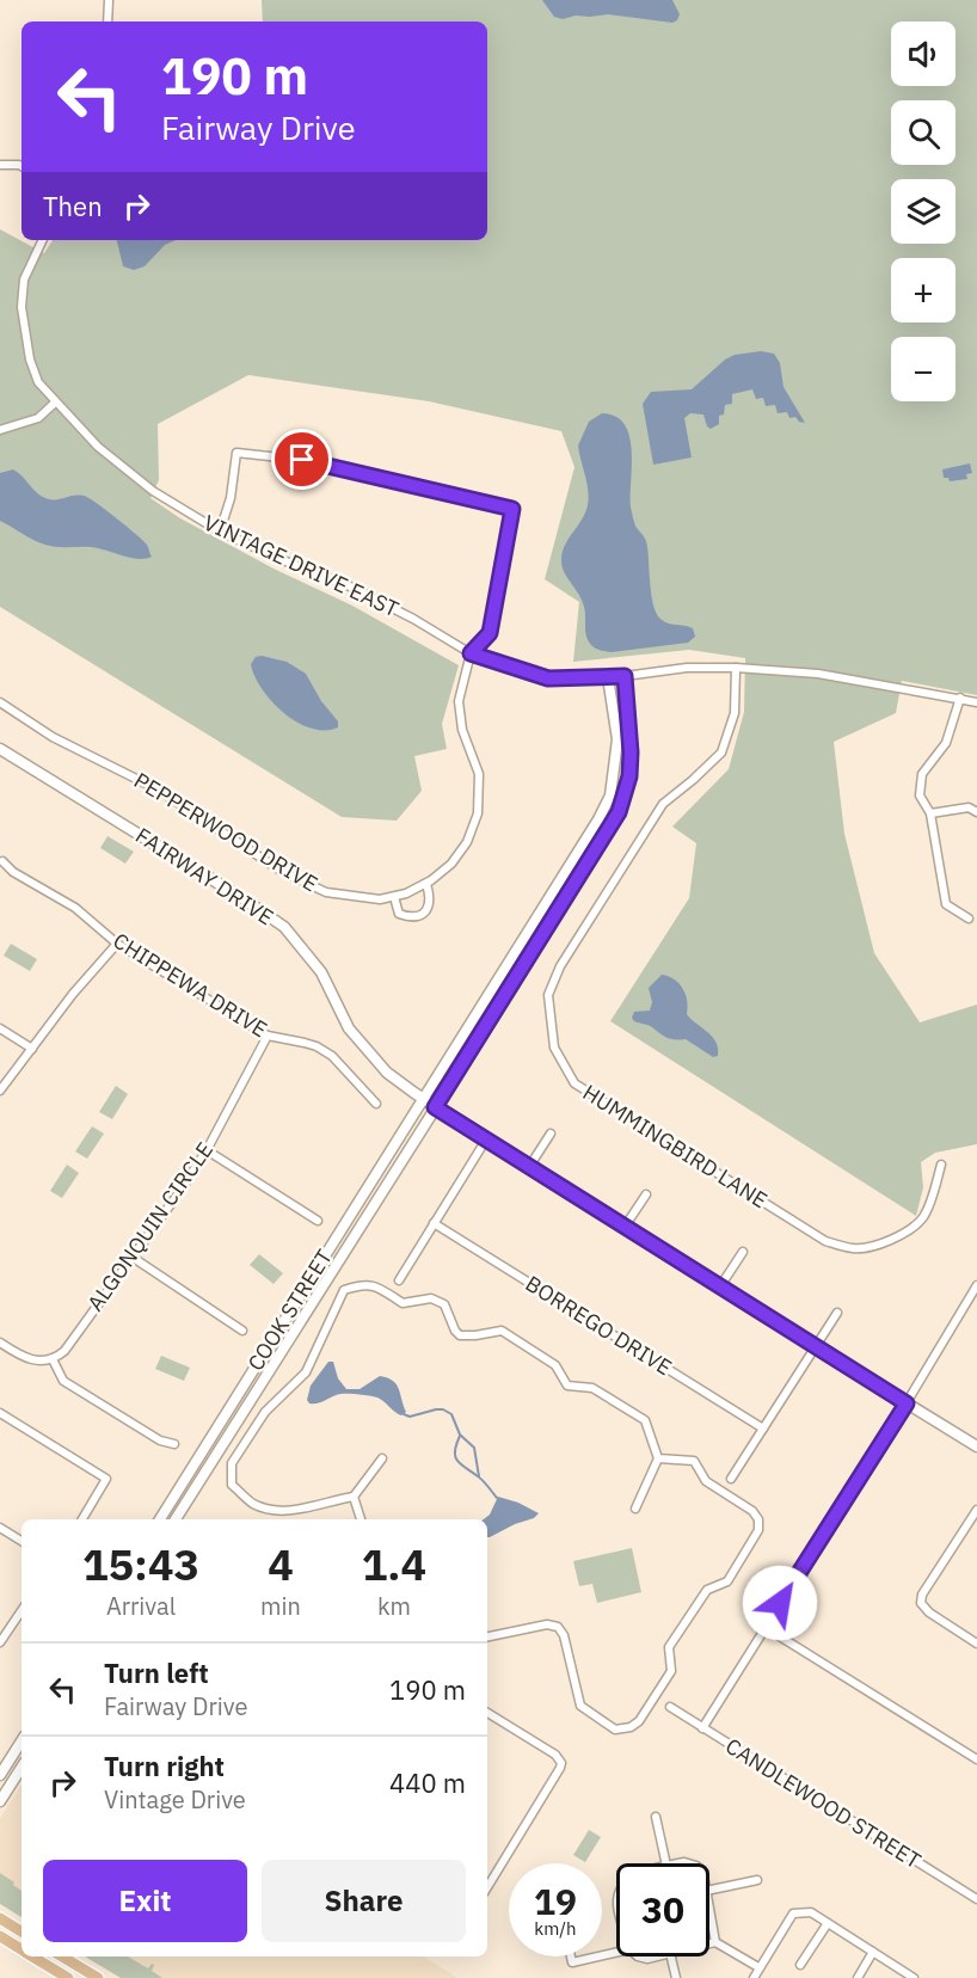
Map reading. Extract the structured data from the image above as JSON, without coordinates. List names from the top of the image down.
{
  "streets": {
    "street": [
      "VINTAGE DRIVE EAST",
      "PEPPERWOOD DRIVE",
      "FAIRWAY DRIVE",
      "CHIPPEWA DRIVE",
      "HUMMINGBIRD LANE",
      "ALGONQUIN CIRCLE",
      "COOK STREET",
      "BORREGO DRIVE",
      "CANDLEWOOD STREET"
    ]
  },
  "crossings": [
    ["VINTAGE DRIVE EAST", "PEPPERWOOD DRIVE"],
    ["VINTAGE DRIVE EAST", "HUMMINGBIRD LANE"],
    ["VINTAGE DRIVE EAST", "COOK STREET"],
    ["FAIRWAY DRIVE", "COOK STREET"],
    ["CHIPPEWA DRIVE", "ALGONQUIN CIRCLE"]
  ],
  "page": {
    "map_buttons": ["+", "−"],
    "turn": ["190 m", "Fairway Drive"],
    "then": "Then",
    "eta": [
      "15:43",
      "Arrival",
      "4",
      "min",
      "1.4",
      "km"
    ],
    "list": [
      {
        "name": "Turn left",
        "note": "Fairway Drive",
        "value": "190 m"
      },
      {
        "name": "Turn right",
        "note": "Vintage Drive",
        "value": "440 m"
      }
    ],
    "buttons": ["Exit", "Share"],
    "speed": "19 km/h",
    "limit": "30"
  }
}
